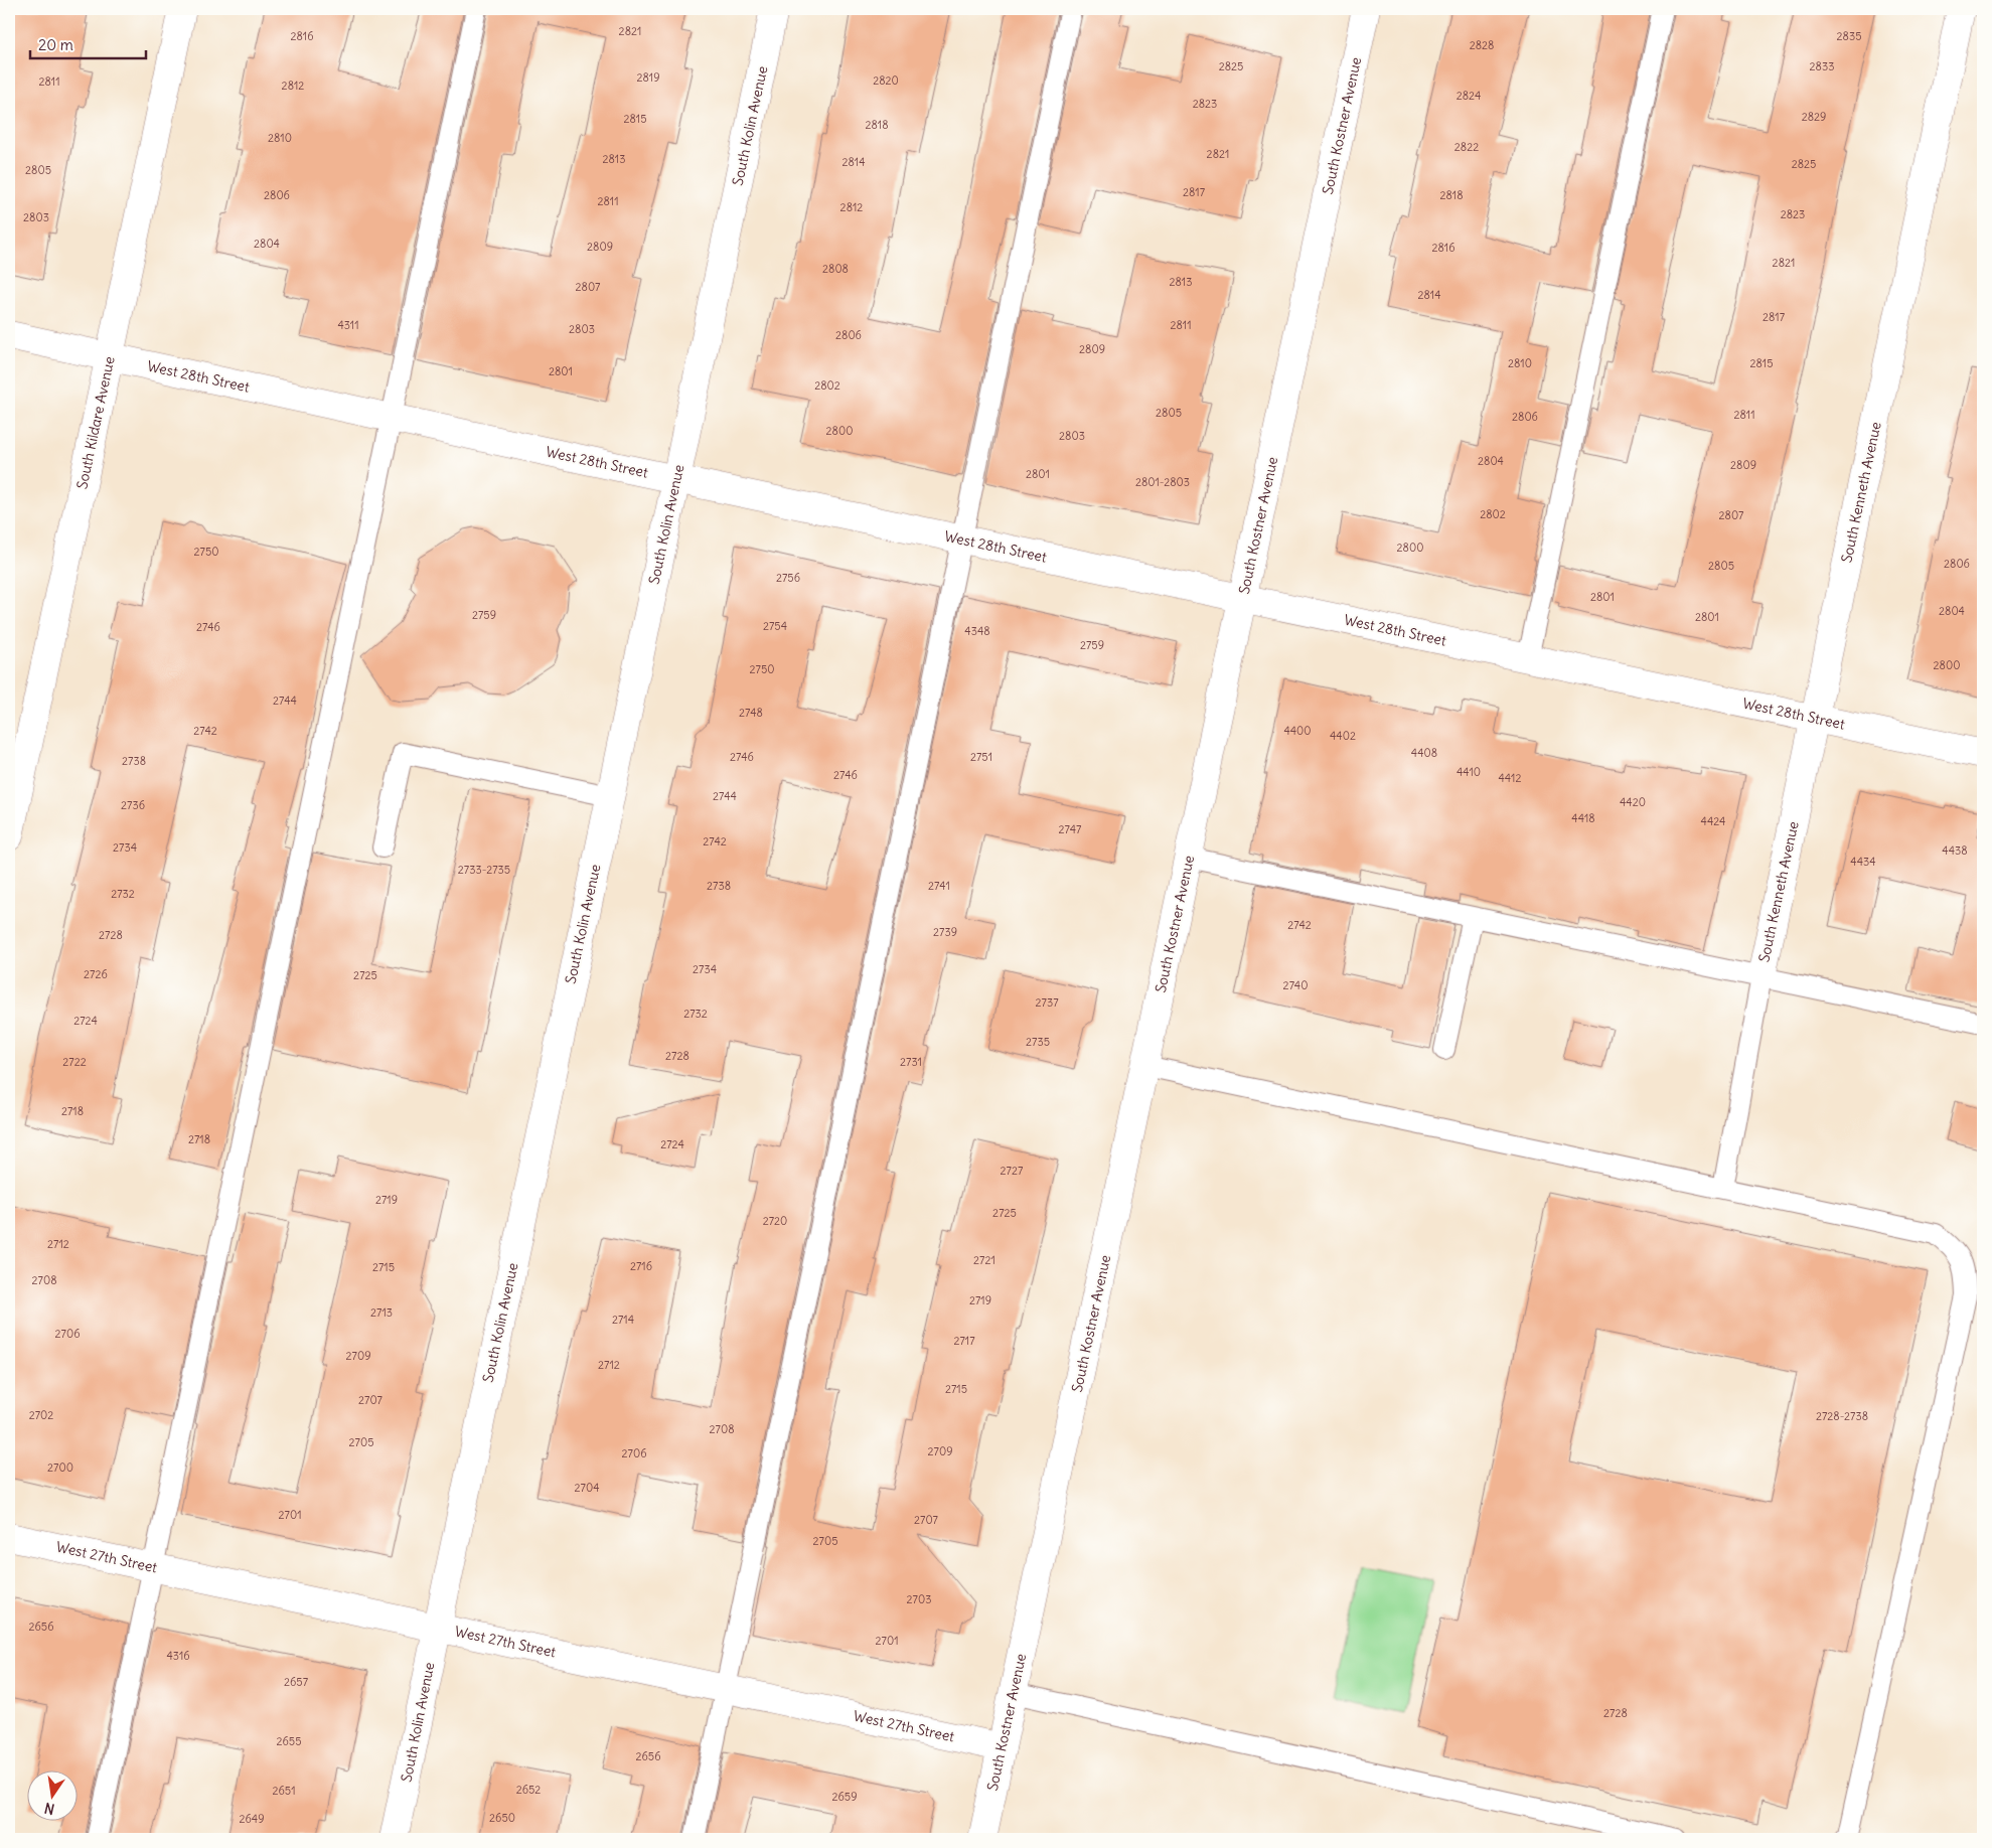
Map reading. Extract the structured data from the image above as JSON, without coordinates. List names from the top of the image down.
{
  "streets": {
    "street": [
      "South Kolin Avenue",
      "South Kostner Avenue",
      "West 28th Street",
      "South Kildare Avenue",
      "South Kenneth Avenue",
      "West 27th Street"
    ]
  },
  "crossings": [
    ["South Kolin Avenue", "West 28th Street"],
    ["South Kolin Avenue", "West 27th Street"],
    ["South Kostner Avenue", "West 28th Street"],
    ["South Kostner Avenue", "West 27th Street"],
    ["West 28th Street", "South Kildare Avenue"],
    ["West 28th Street", "South Kenneth Avenue"]
  ],
  "house_numbers": [
    "2821",
    "2816",
    "2835",
    "2828",
    "2825",
    "2833",
    "2819",
    "2820",
    "2811",
    "2812",
    "2824",
    "2823",
    "2829",
    "2815",
    "2818",
    "2810",
    "2822",
    "2821",
    "2813",
    "2814",
    "2825",
    "2805",
    "2817",
    "2806",
    "2818",
    "2811",
    "2812",
    "2823",
    "2803",
    "2804",
    "2809",
    "2816",
    "2821",
    "2808",
    "2813",
    "2807",
    "2814",
    "2817",
    "4311",
    "2811",
    "2803",
    "2806",
    "2809",
    "2810",
    "2815",
    "2801",
    "2802",
    "2805",
    "2811",
    "2806",
    "2800",
    "2803",
    "2804",
    "2809",
    "2801",
    "2801-2803",
    "2802",
    "2807",
    "2800",
    "2750",
    "2806",
    "2805",
    "2756",
    "2801",
    "2804",
    "2759",
    "2801",
    "2754",
    "2746",
    "4348",
    "2759",
    "2800",
    "2750",
    "2744",
    "2748",
    "2742",
    "4400",
    "4402",
    "4408",
    "2746",
    "2751",
    "2738",
    "4410",
    "2746",
    "4412",
    "2744",
    "4420",
    "2736",
    "4418",
    "4424",
    "2747",
    "2742",
    "2734",
    "4438",
    "4434",
    "2733-2735",
    "2738",
    "2741",
    "2732",
    "2742",
    "2739",
    "2728",
    "2734",
    "2726",
    "2725",
    "2740",
    "2737",
    "2732",
    "2724",
    "2735",
    "2728",
    "2722",
    "2731",
    "2718",
    "2718",
    "2724",
    "2727",
    "2719",
    "2725",
    "2720",
    "2712",
    "2721",
    "2716",
    "2715",
    "2708",
    "2719",
    "2713",
    "2714",
    "2706",
    "2717",
    "2709",
    "2712",
    "2715",
    "2707",
    "2702",
    "2728-2738",
    "2708",
    "2705",
    "2709",
    "2706",
    "2700",
    "2704",
    "2701",
    "2707",
    "2705",
    "2703",
    "2656",
    "2701",
    "4316",
    "2657",
    "2728",
    "2655",
    "2656",
    "2652",
    "2651",
    "2659",
    "2650",
    "2649"
  ],
  "scale_bar": "20 m",
  "north": "bottom"
}
